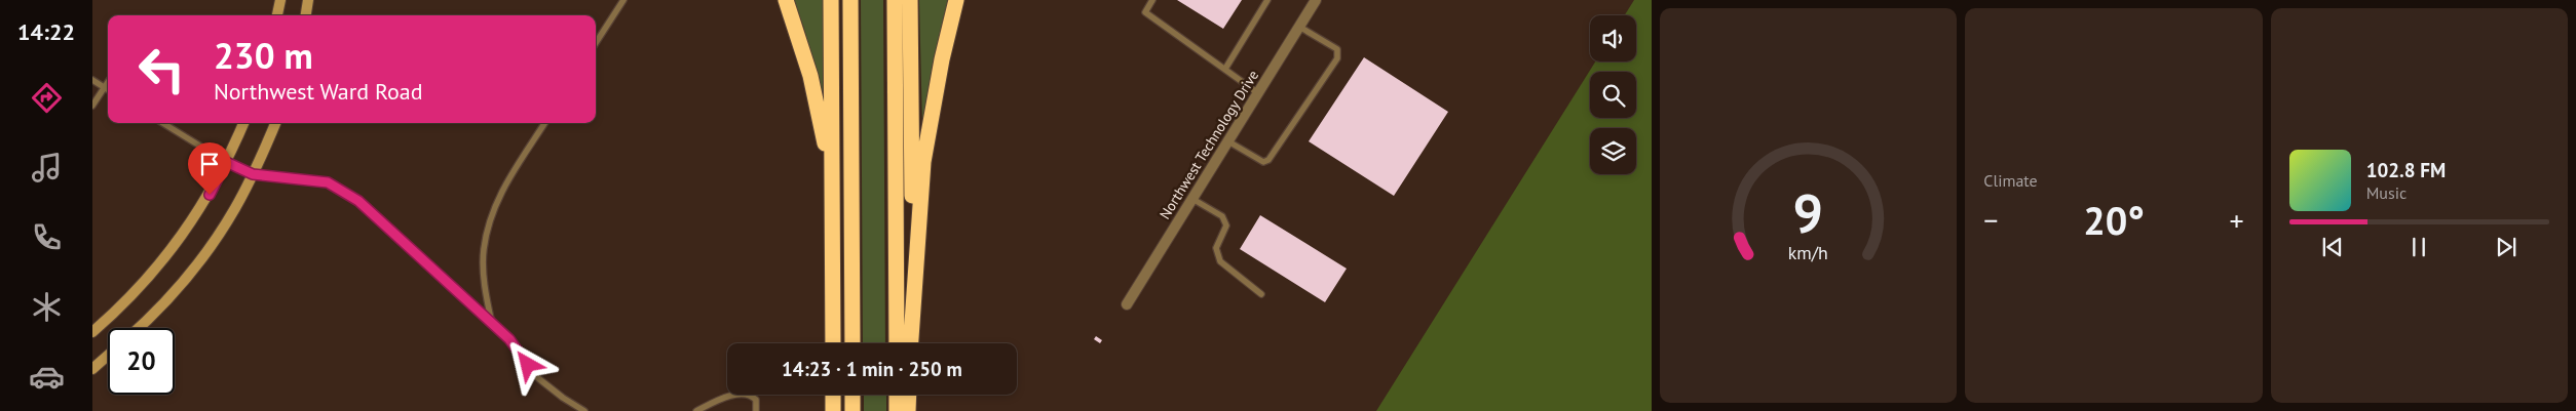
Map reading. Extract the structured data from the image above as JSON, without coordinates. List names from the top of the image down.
{
  "streets": {
    "street": ["Northwest Technology Drive"]
  },
  "page": {
    "tabs": "14:22",
    "tile": "Climate",
    "turn": ["230 m", "Northwest Ward Road"],
    "song": ["102.8 FM", "Music"],
    "heat": ["−", "20°", "+"],
    "limit": "20",
    "trip": "14:23 · 1 min · 250 m",
    "gauge": ["9", "km/h"]
  }
}
